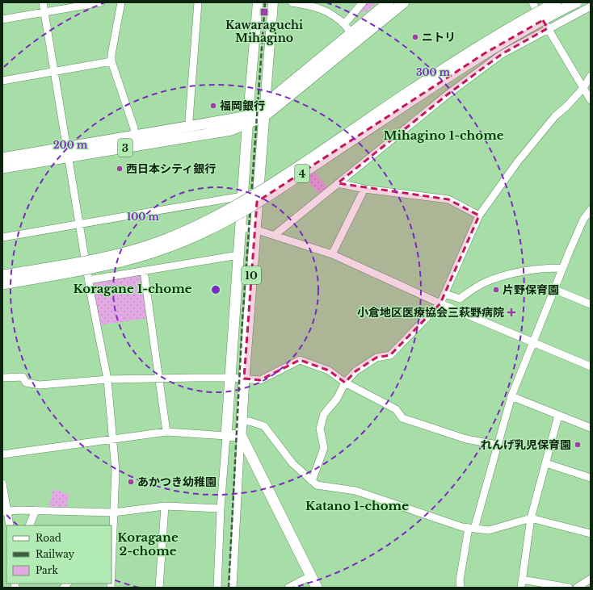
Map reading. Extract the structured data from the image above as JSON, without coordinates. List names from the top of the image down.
{
  "streets": {
    "highway": ["3", "4", "10"]
  },
  "crossings": [
    ["3", "10"]
  ],
  "districts": [
    "Mihagino 1-chome",
    "Koragane 1-chome",
    "Katano 1-chome",
    "Koragane 2-chome"
  ],
  "places": {
    "transit": ["Kawaraguchi Mihagino"],
    "other": [
      "ニトリ",
      "福岡銀行",
      "西日本シティ銀行",
      "片野保育園",
      "れんげ乳児保育園",
      "あかつき幼稚園"
    ],
    "health": ["小倉地区医療協会三萩野病院"]
  },
  "legend": ["Road", "Railway", "Park"],
  "rings": ["300 m", "200 m", "100 m"]
}
